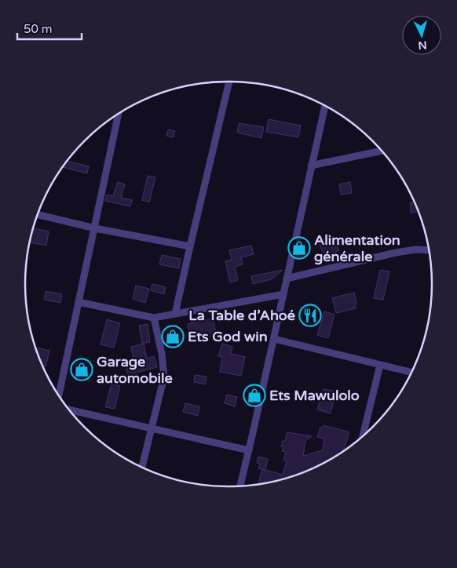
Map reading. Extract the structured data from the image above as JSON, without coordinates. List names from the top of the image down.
{
  "places": {
    "shop": [
      "Alimentation générale",
      "Ets God win",
      "Garage automobile",
      "Ets Mawulolo"
    ],
    "restaurant": ["La Table d’Ahoé"]
  },
  "scale_bar": "50 m",
  "north": "bottom"
}
